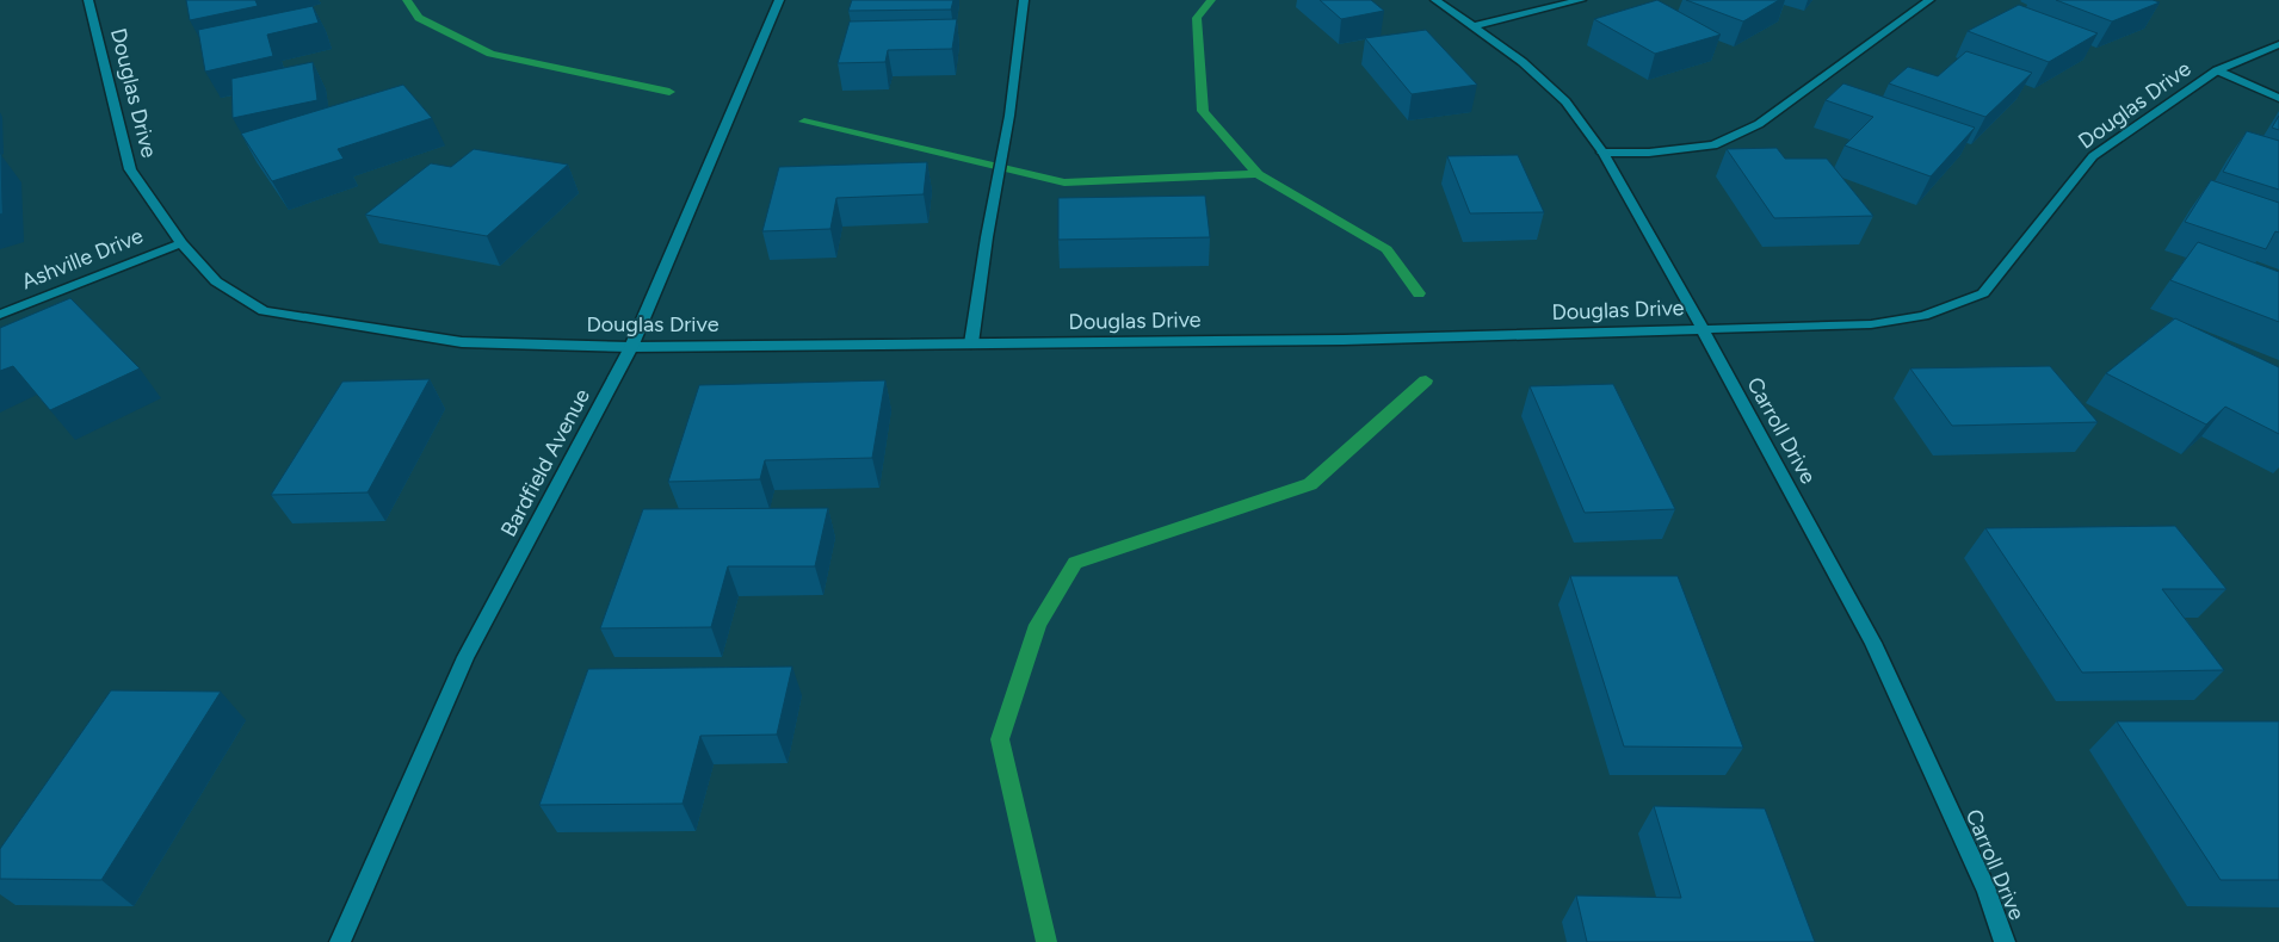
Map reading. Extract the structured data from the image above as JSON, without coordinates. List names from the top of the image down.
{
  "streets": {
    "street": [
      "Douglas Drive",
      "Ashville Drive",
      "Carroll Drive",
      "Bardfield Avenue"
    ]
  },
  "crossings": [
    ["Douglas Drive", "Ashville Drive"],
    ["Douglas Drive", "Carroll Drive"],
    ["Douglas Drive", "Bardfield Avenue"]
  ]
}
